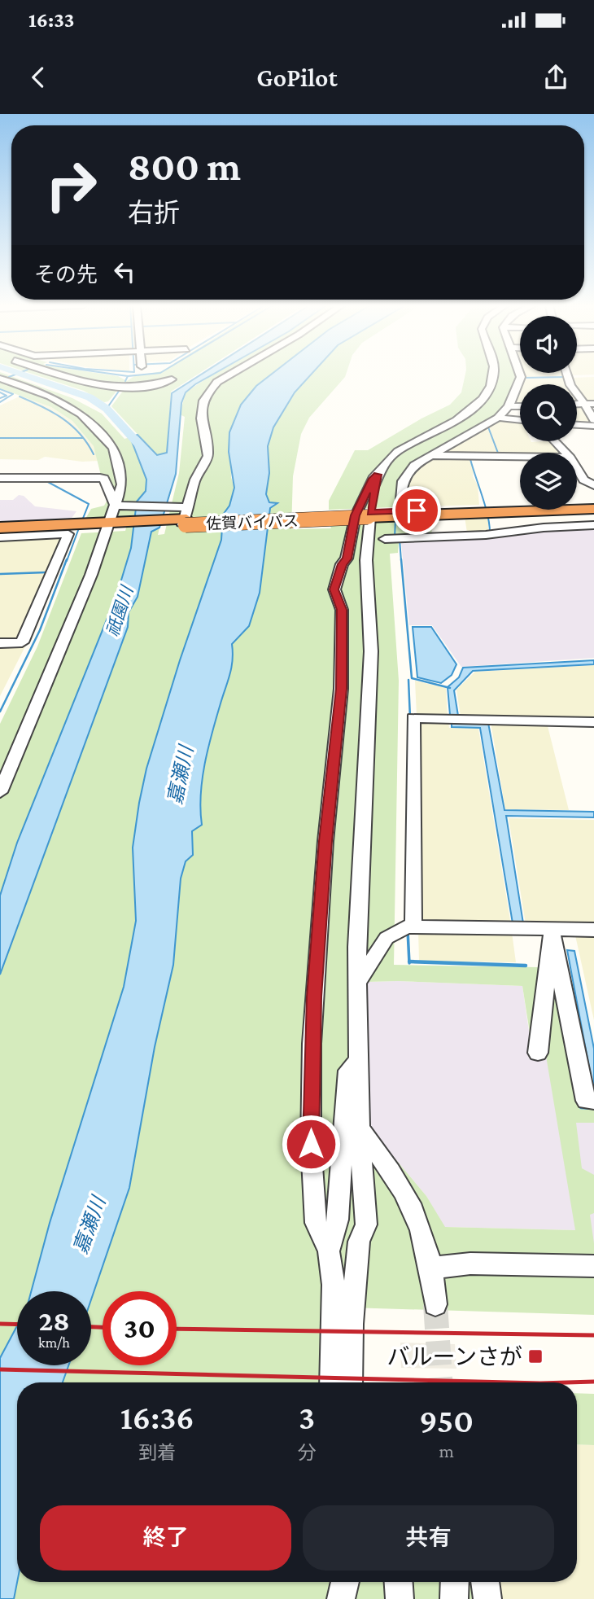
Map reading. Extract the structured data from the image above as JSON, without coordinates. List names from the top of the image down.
{
  "streets": {
    "highway": ["佐賀バイパス"]
  },
  "water": ["祇園川", "嘉瀬川"],
  "places": {
    "transit": ["バルーンさが"]
  },
  "page": {
    "status": "16:33",
    "header": "GoPilot",
    "turn": ["800 m", "右折"],
    "then": "その先",
    "speed": "28 km/h",
    "limit": "30",
    "eta": [
      "16:36",
      "到着",
      "3",
      "分",
      "950",
      "m"
    ],
    "buttons": ["終了", "共有"]
  }
}
